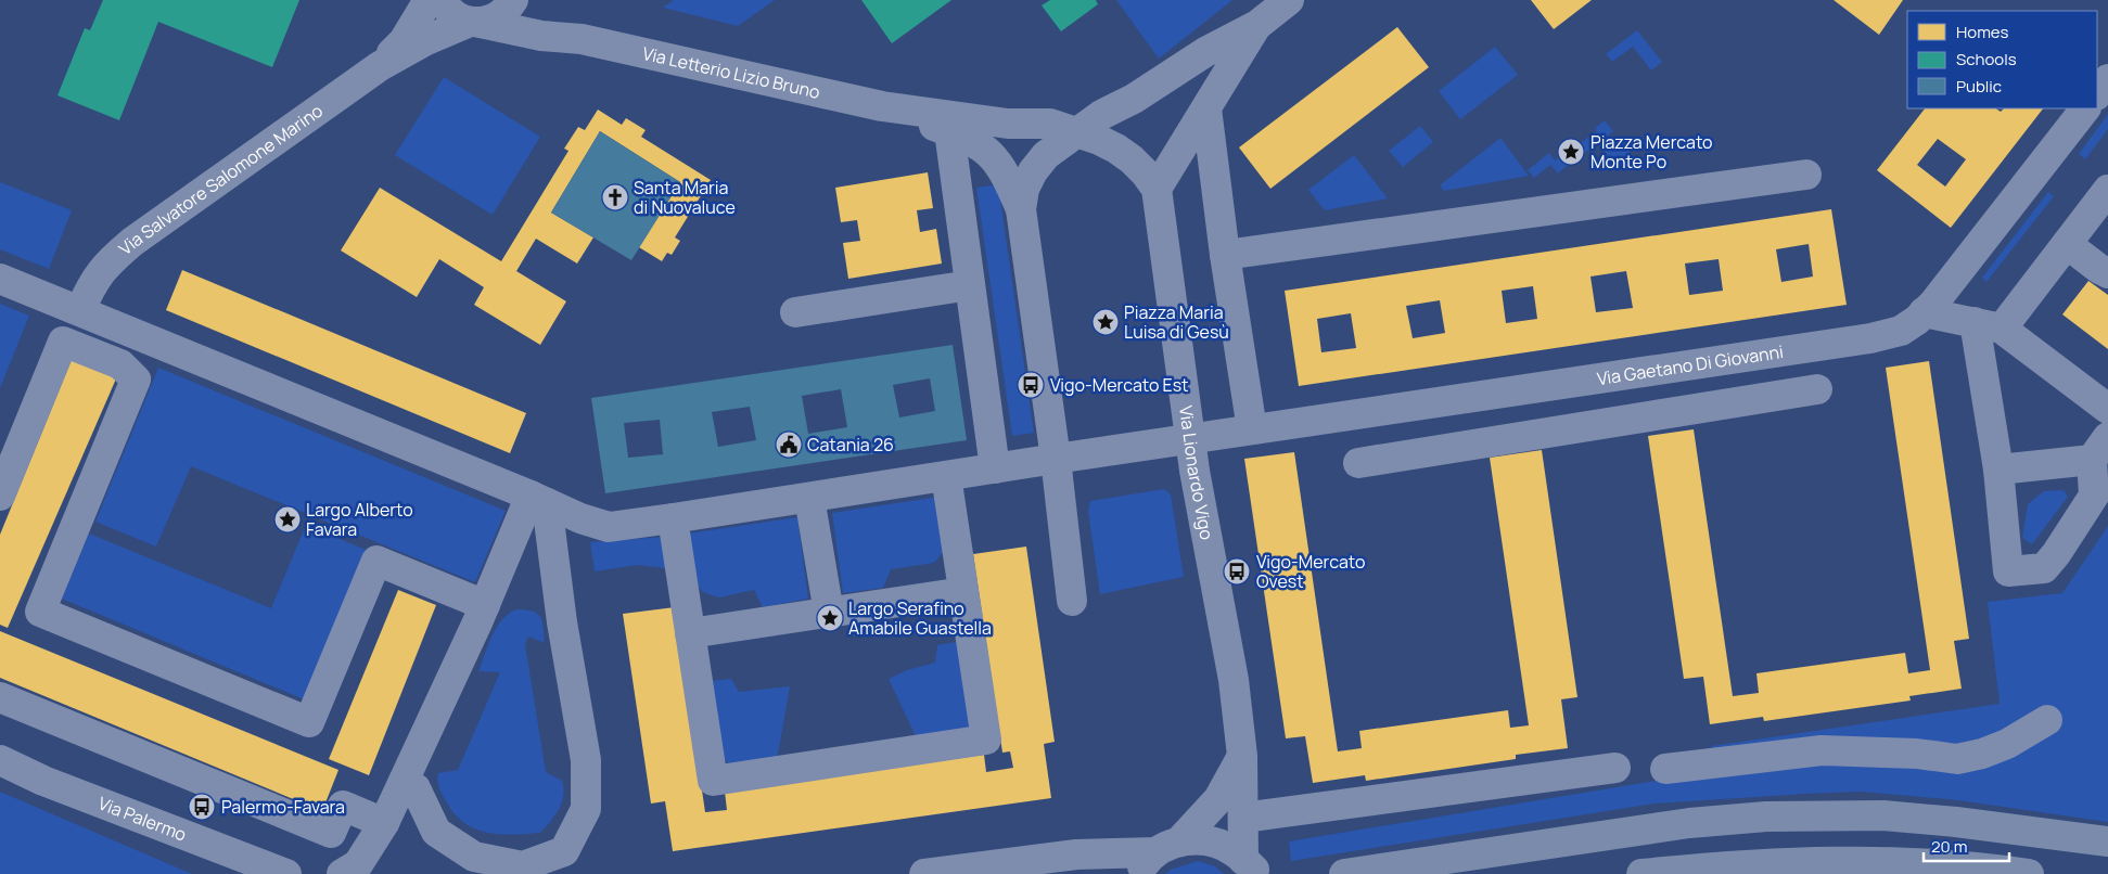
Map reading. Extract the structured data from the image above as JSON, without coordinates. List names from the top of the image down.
{
  "streets": {
    "street": [
      "Via Letterio Lizio Bruno",
      "Via Salvatore Salomone Marino",
      "Via Gaetano Di Giovanni",
      "Via Lionardo Vigo",
      "Via Palermo"
    ]
  },
  "crossings": [
    ["Via Salvatore Salomone Marino", "Via Gaetano Di Giovanni"],
    ["Via Gaetano Di Giovanni", "Via Lionardo Vigo"]
  ],
  "places": {
    "place": [
      "Piazza Mercato Monte Po",
      "Piazza Maria Luisa di Gesù",
      "Largo Alberto Favara",
      "Largo Serafino Amabile Guastella"
    ],
    "church": ["Santa Maria di Nuovaluce"],
    "bus stop": ["Vigo-Mercato Est", "Vigo-Mercato Ovest", "Palermo-Favara"],
    "public building": ["Catania 26"]
  },
  "legend": ["Homes", "Schools", "Public"],
  "scale_bar": "20 m"
}
